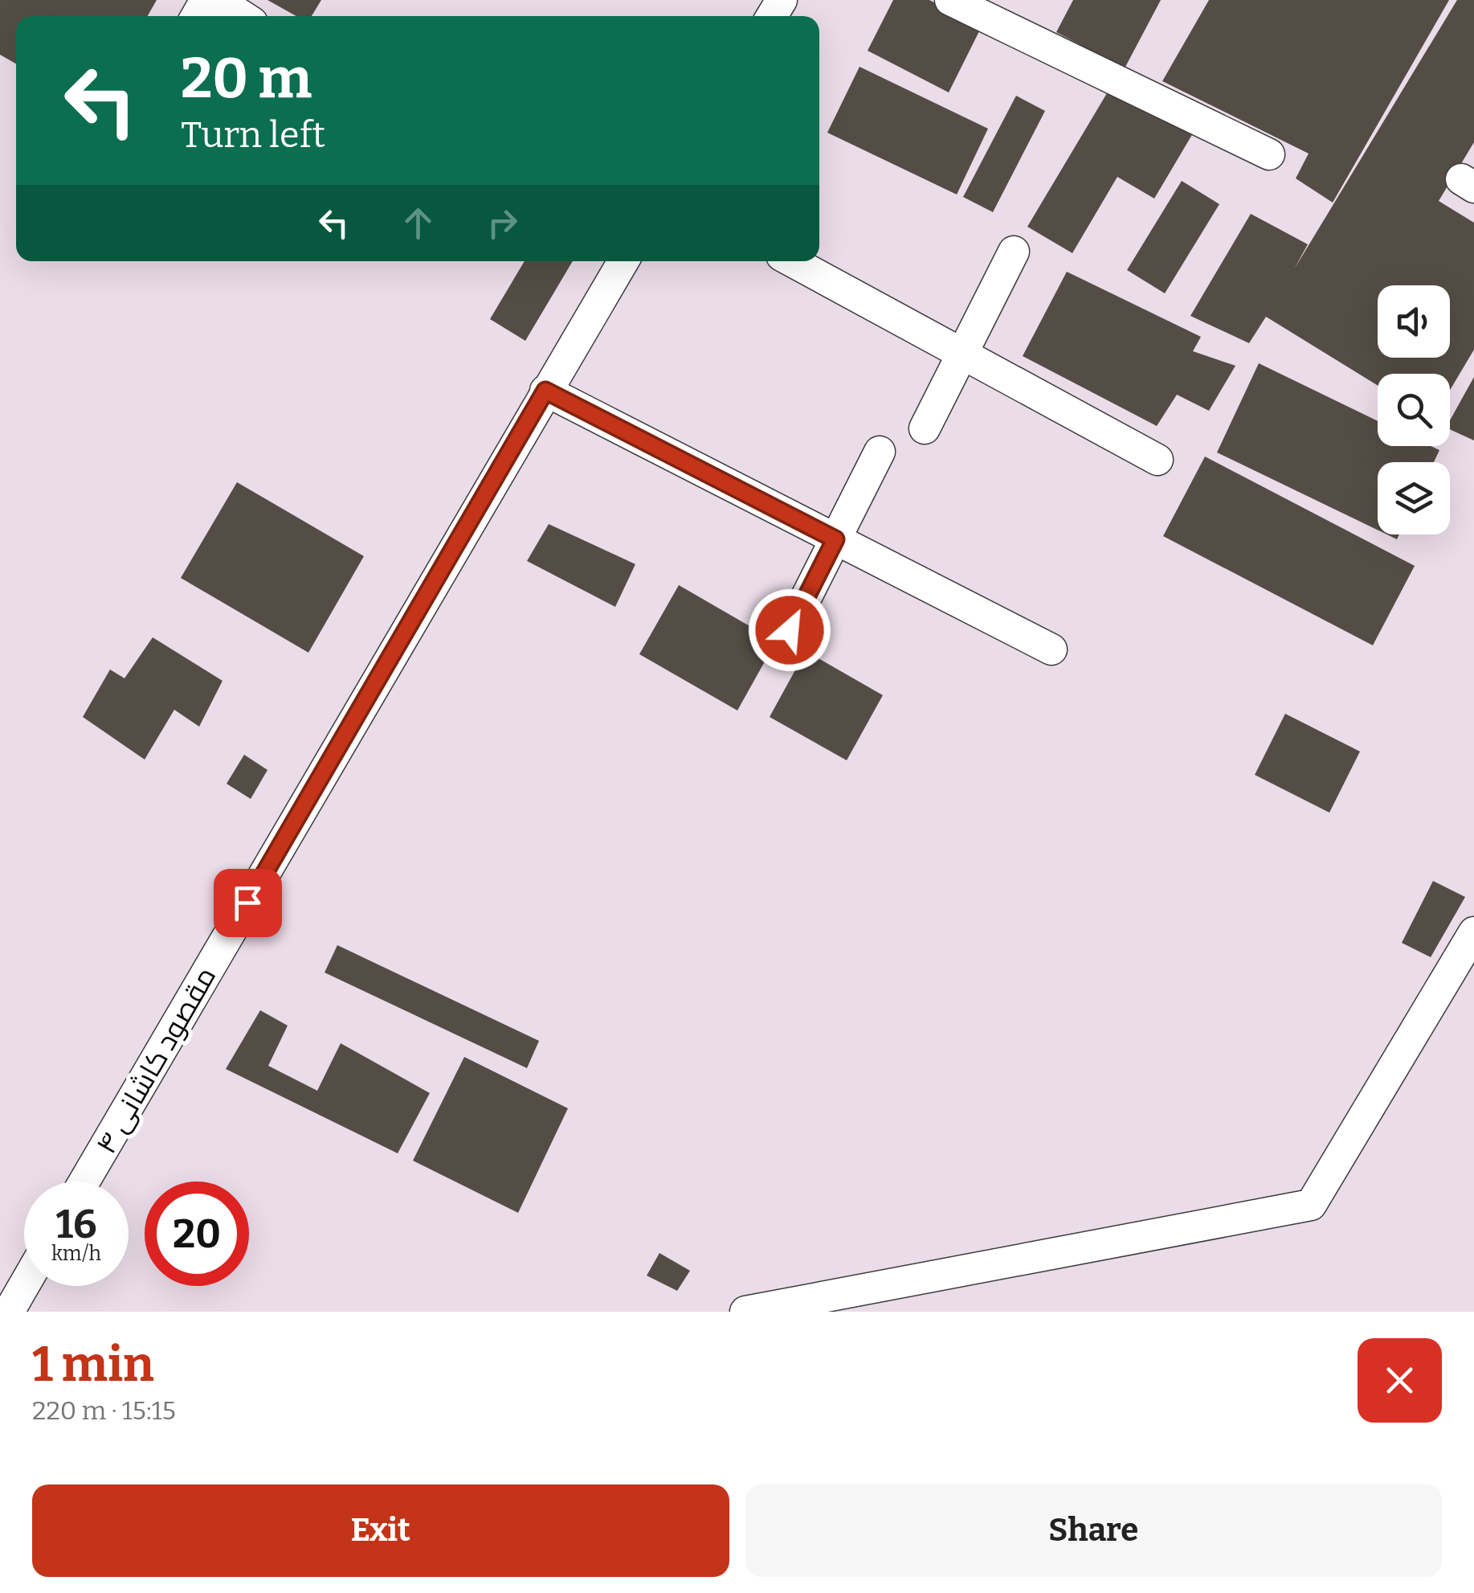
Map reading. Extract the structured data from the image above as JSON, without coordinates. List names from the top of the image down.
{
  "streets": {
    "lane": ["مقصود کاشانی ۴"]
  },
  "page": {
    "turn": ["20 m", "Turn left"],
    "speed": "16 km/h",
    "limit": "20",
    "heading": ["1 min", "220 m · 15:15"],
    "buttons": ["Exit", "Share"]
  }
}
